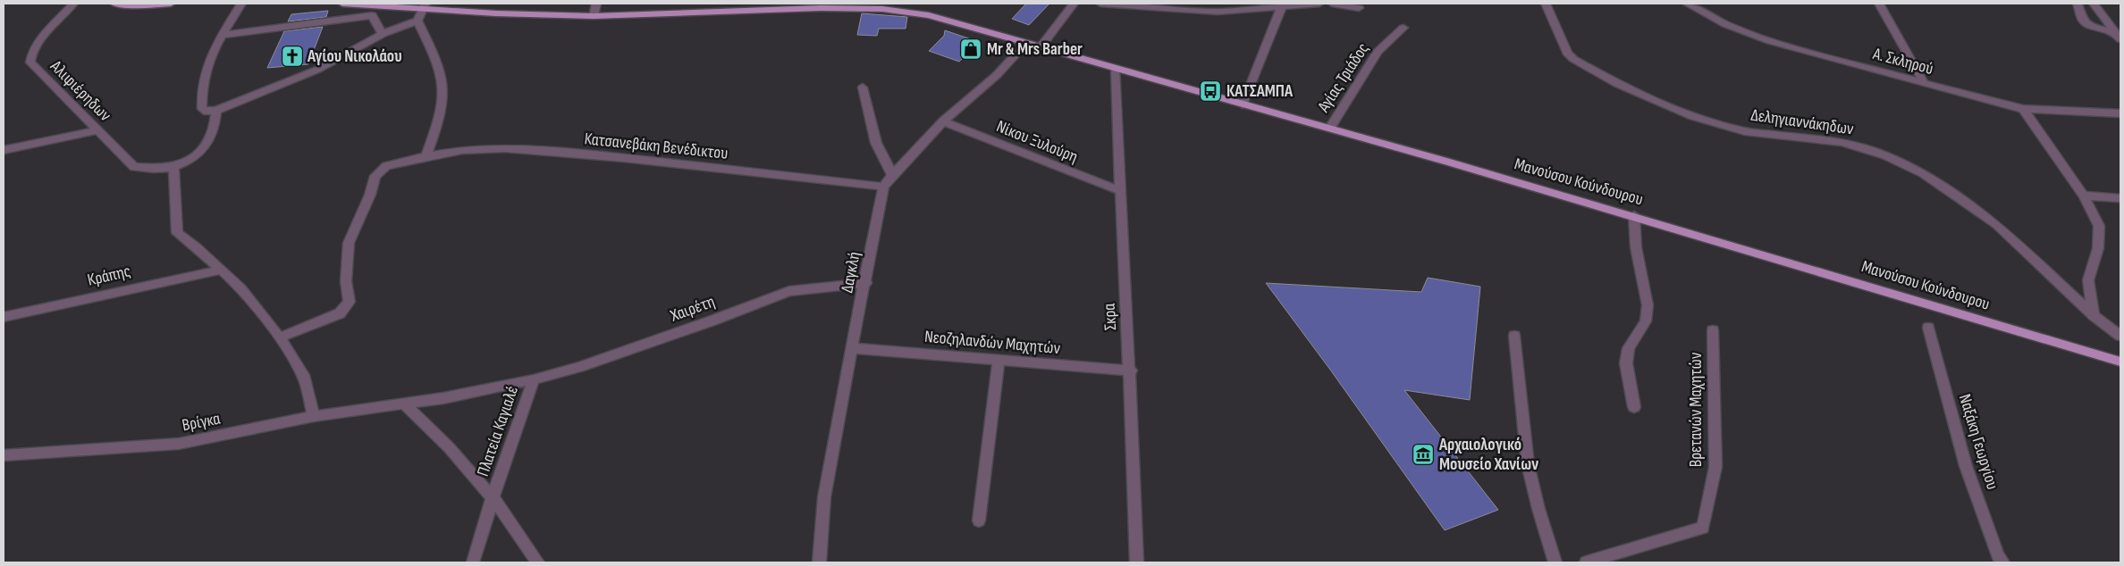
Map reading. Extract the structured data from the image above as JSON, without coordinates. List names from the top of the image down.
{
  "streets": {
    "main road": ["Μανούσου Κούνδουρου"],
    "street": [
      "Α. Σκληρού",
      "Αγίας Τριάδος",
      "Αλιφιέρηδων",
      "Δεληγιαννάκηδων",
      "Νίκου Ξυλούρη",
      "Κατσανεβάκη Βενέδικτου",
      "Δαγκλή",
      "Κράπης",
      "Χαιρέτη",
      "Σκρα",
      "Νεοζηλανδών Μαχητών",
      "Βρετανών Μαχητών",
      "Βρίγκα",
      "Πλατεία Καγιαλέ",
      "Ναξάκη Γεωργίου"
    ]
  },
  "crossings": [
    ["Αγίας Τριάδος", "Μανούσου Κούνδουρου"],
    ["Νίκου Ξυλούρη", "Δαγκλή"],
    ["Νίκου Ξυλούρη", "Σκρα"],
    ["Κατσανεβάκη Βενέδικτου", "Δαγκλή"],
    ["Μανούσου Κούνδουρου", "Δαγκλή"],
    ["Μανούσου Κούνδουρου", "Σκρα"],
    ["Δαγκλή", "Χαιρέτη"],
    ["Δαγκλή", "Νεοζηλανδών Μαχητών"],
    ["Χαιρέτη", "Πλατεία Καγιαλέ"],
    ["Σκρα", "Νεοζηλανδών Μαχητών"],
    ["Βρίγκα", "Πλατεία Καγιαλέ"]
  ],
  "places": {
    "shop": ["Mr & Mrs Barber"],
    "church": ["Αγίου Νικολάου"],
    "bus stop": ["ΚΑΤΣΑΜΠΑ"],
    "museum": ["Αρχαιολογικό Μουσείο Χανίων"]
  }
}
